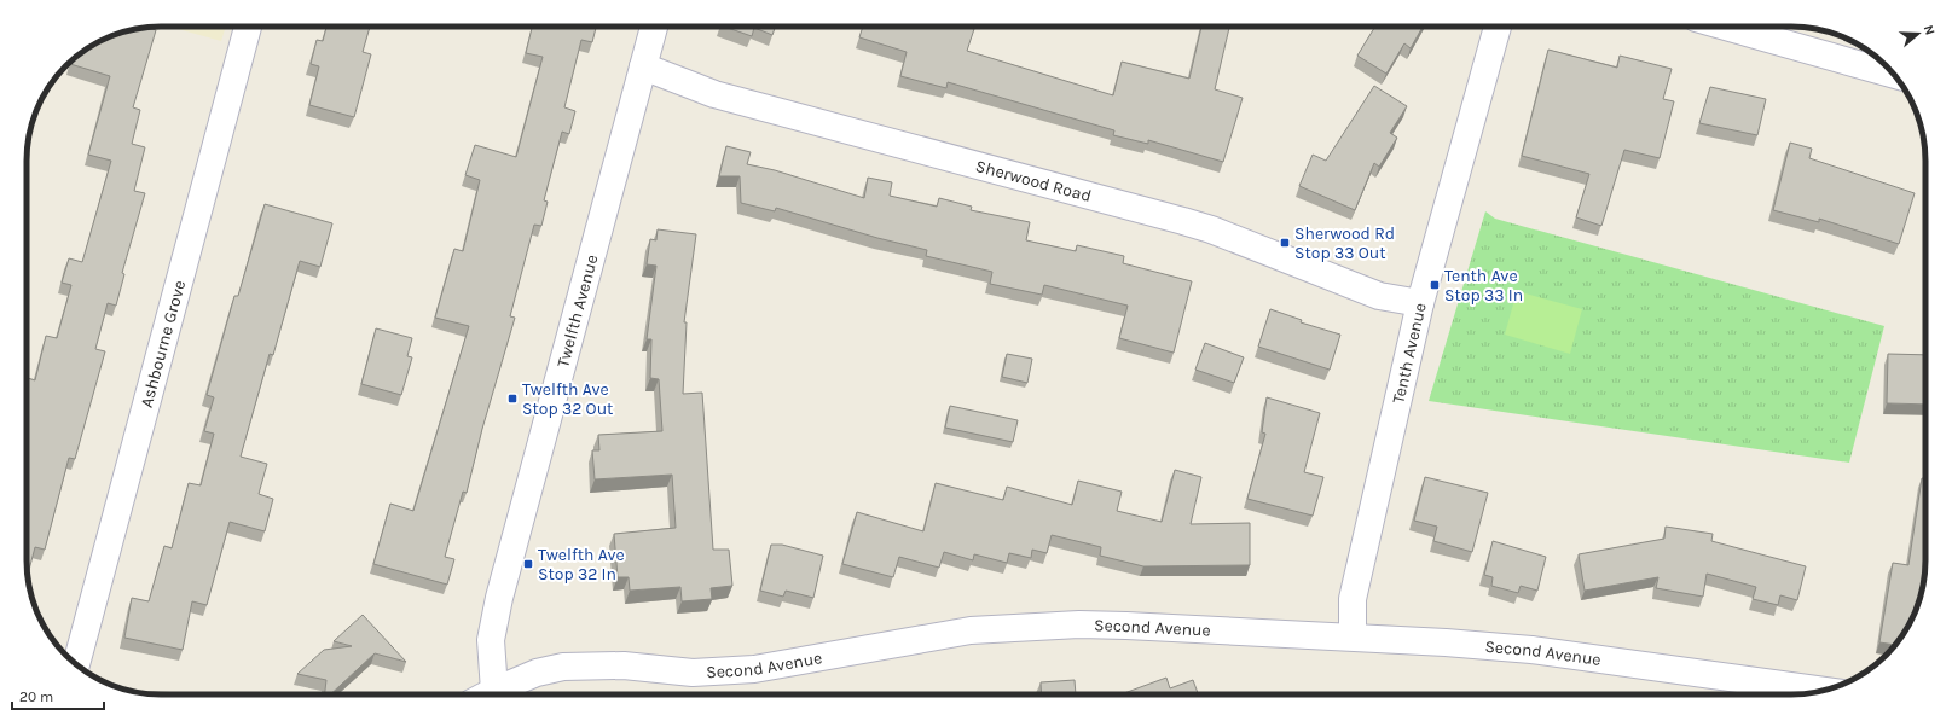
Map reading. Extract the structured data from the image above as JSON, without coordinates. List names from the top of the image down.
{
  "streets": {
    "street": [
      "Sherwood Road",
      "Twelfth Avenue",
      "Ashbourne Grove",
      "Tenth Avenue",
      "Second Avenue"
    ]
  },
  "crossings": [
    ["Sherwood Road", "Twelfth Avenue"],
    ["Sherwood Road", "Tenth Avenue"],
    ["Twelfth Avenue", "Second Avenue"],
    ["Tenth Avenue", "Second Avenue"]
  ],
  "places": {
    "transit": [
      "Sherwood Rd Stop 33 Out",
      "Tenth Ave Stop 33 In",
      "Twelfth Ave Stop 32 Out",
      "Twelfth Ave Stop 32 In"
    ]
  },
  "scale_bar": "20 m",
  "north": "right"
}
